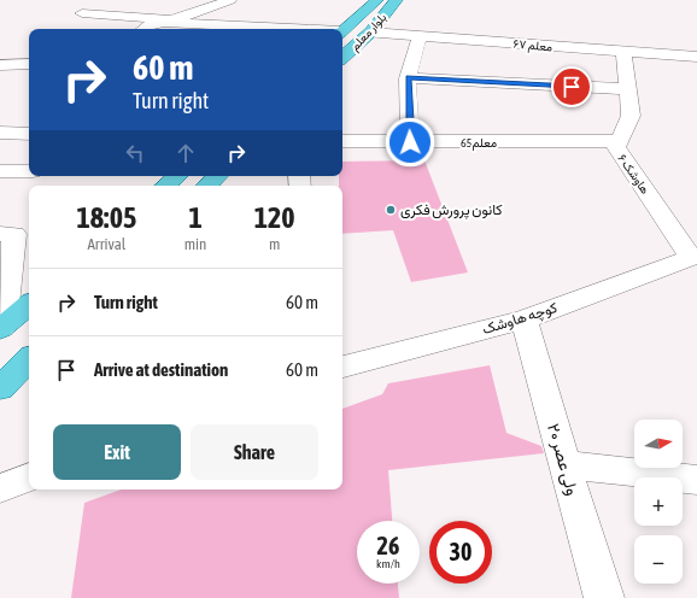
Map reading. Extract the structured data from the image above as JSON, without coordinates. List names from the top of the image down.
{
  "streets": {
    "main road": ["بلوار معلم"],
    "street": [
      "معلم ۶۷",
      "معلم65",
      "هاوشک ۶",
      "کوچه هاوشک",
      "ولی عصر ۲۰"
    ]
  },
  "crossings": [
    ["بلوار معلم", "معلم ۶۷"],
    ["معلم ۶۷", "هاوشک ۶"],
    ["معلم65", "هاوشک ۶"],
    ["هاوشک ۶", "کوچه هاوشک"],
    ["کوچه هاوشک", "ولی عصر ۲۰"]
  ],
  "places": ["کانون پرورش فکری"],
  "north": "right",
  "page": {
    "turn": ["60 m", "Turn right"],
    "eta": [
      "18:05",
      "Arrival",
      "1",
      "min",
      "120",
      "m"
    ],
    "list": [
      {
        "name": "Turn right",
        "value": "60 m"
      },
      {
        "name": "Arrive at destination",
        "value": "60 m"
      }
    ],
    "buttons": ["Exit", "Share"],
    "map_buttons": ["+", "−"],
    "speed": "26 km/h",
    "limit": "30"
  }
}
